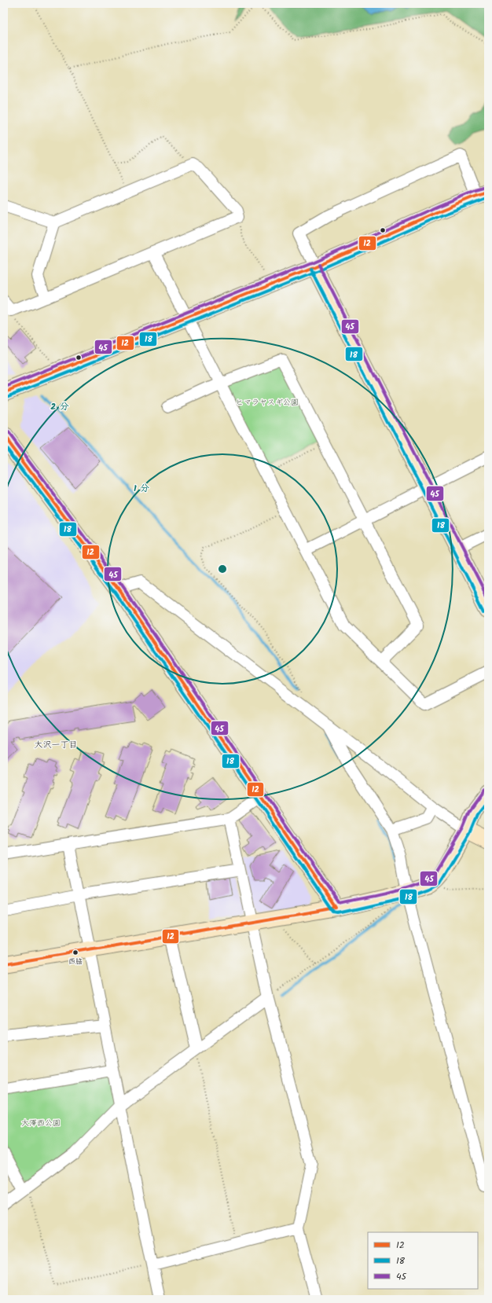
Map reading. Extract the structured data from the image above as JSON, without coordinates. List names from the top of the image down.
{
  "districts": ["大沢一丁目"],
  "parks": ["ヒマラヤスギ公園", "大澤西公園"],
  "places": ["西脇"],
  "lines": ["transit line 45", "transit line 12", "transit line 18"],
  "legend": ["12", "18", "45"],
  "rings": ["2 分", "1 分"]
}
